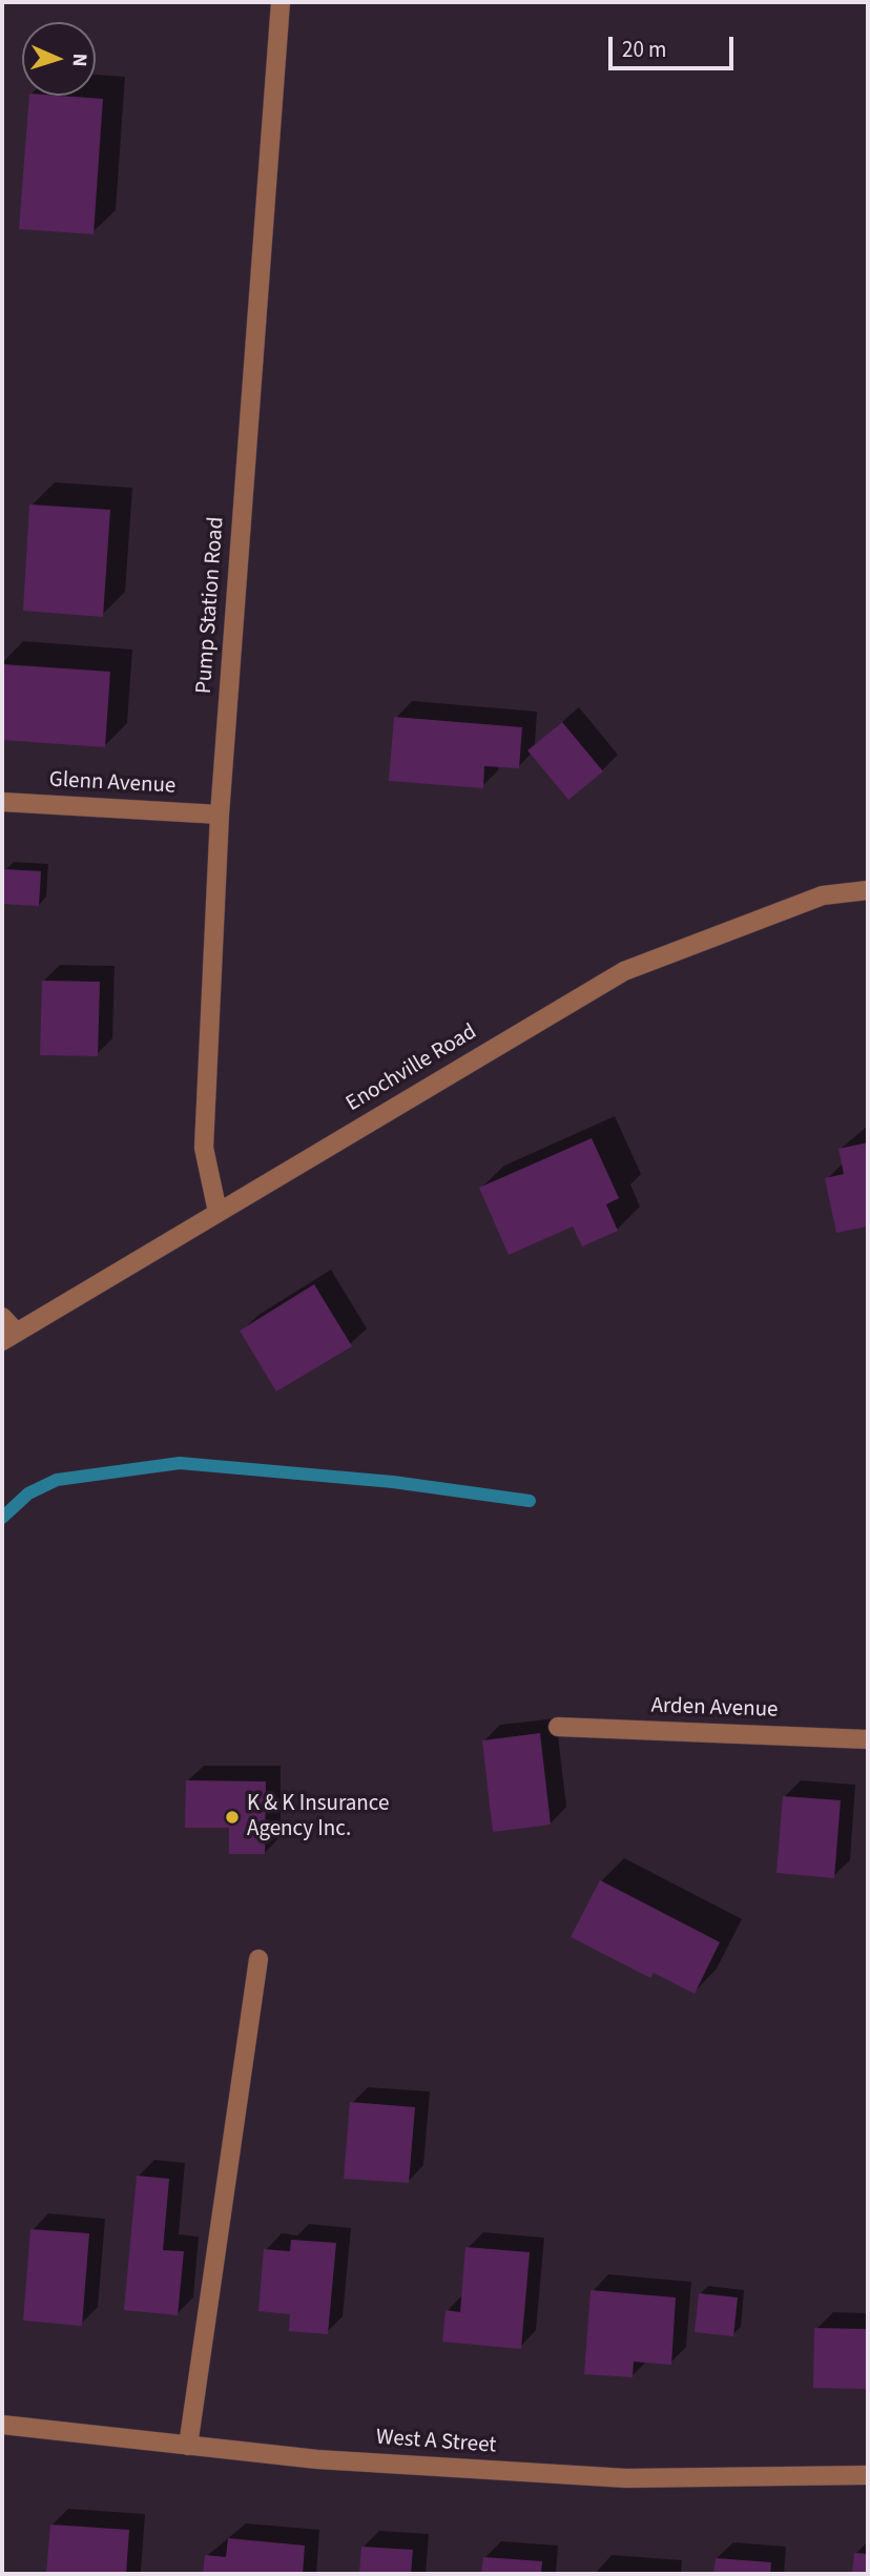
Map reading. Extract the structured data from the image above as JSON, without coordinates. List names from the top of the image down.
{
  "streets": {
    "street": [
      "Pump Station Road",
      "Glenn Avenue",
      "Enochville Road",
      "Arden Avenue",
      "West A Street"
    ]
  },
  "crossings": [
    ["Pump Station Road", "Glenn Avenue"],
    ["Pump Station Road", "Enochville Road"]
  ],
  "places": ["K & K Insurance Agency Inc."],
  "scale_bar": "20 m",
  "north": "right"
}
